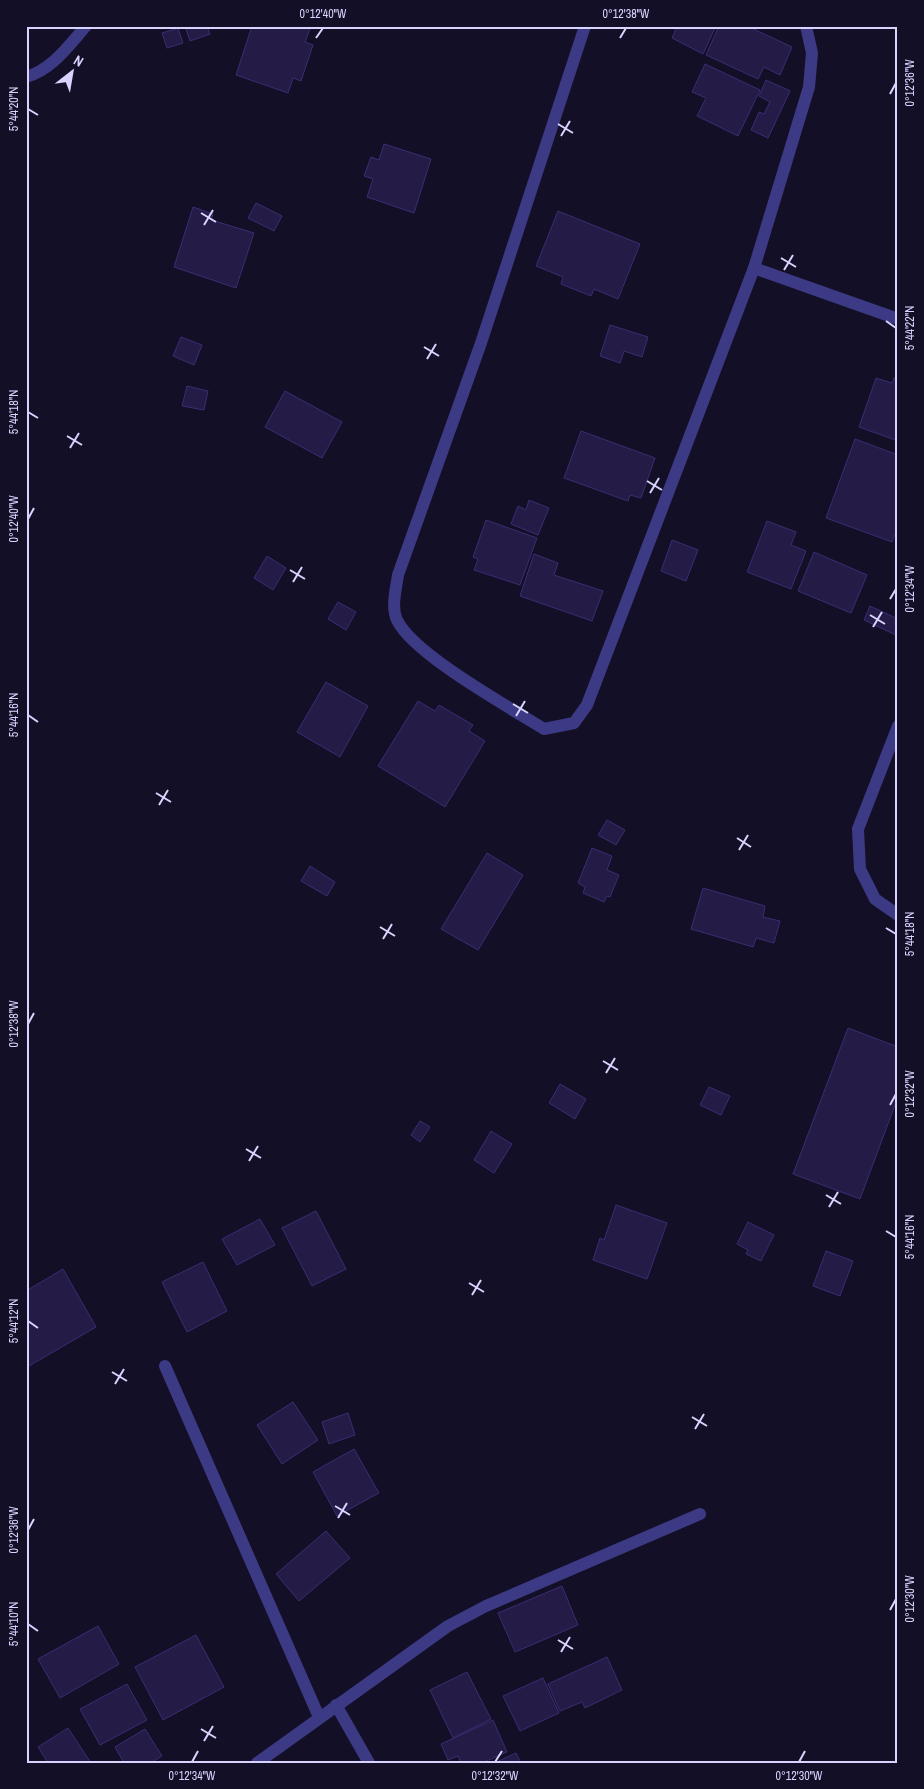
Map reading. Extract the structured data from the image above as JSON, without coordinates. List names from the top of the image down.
{
  "north": "top right",
  "coordinates": [
    "0°12'40\"W",
    "0°12'38\"W",
    "0°12'36\"W",
    "5°44'20\"N",
    "5°44'22\"N",
    "5°44'18\"N",
    "0°12'34\"W",
    "5°44'16\"N",
    "0°12'32\"W",
    "5°44'12\"N",
    "0°12'30\"W",
    "5°44'10\"N"
  ]
}
